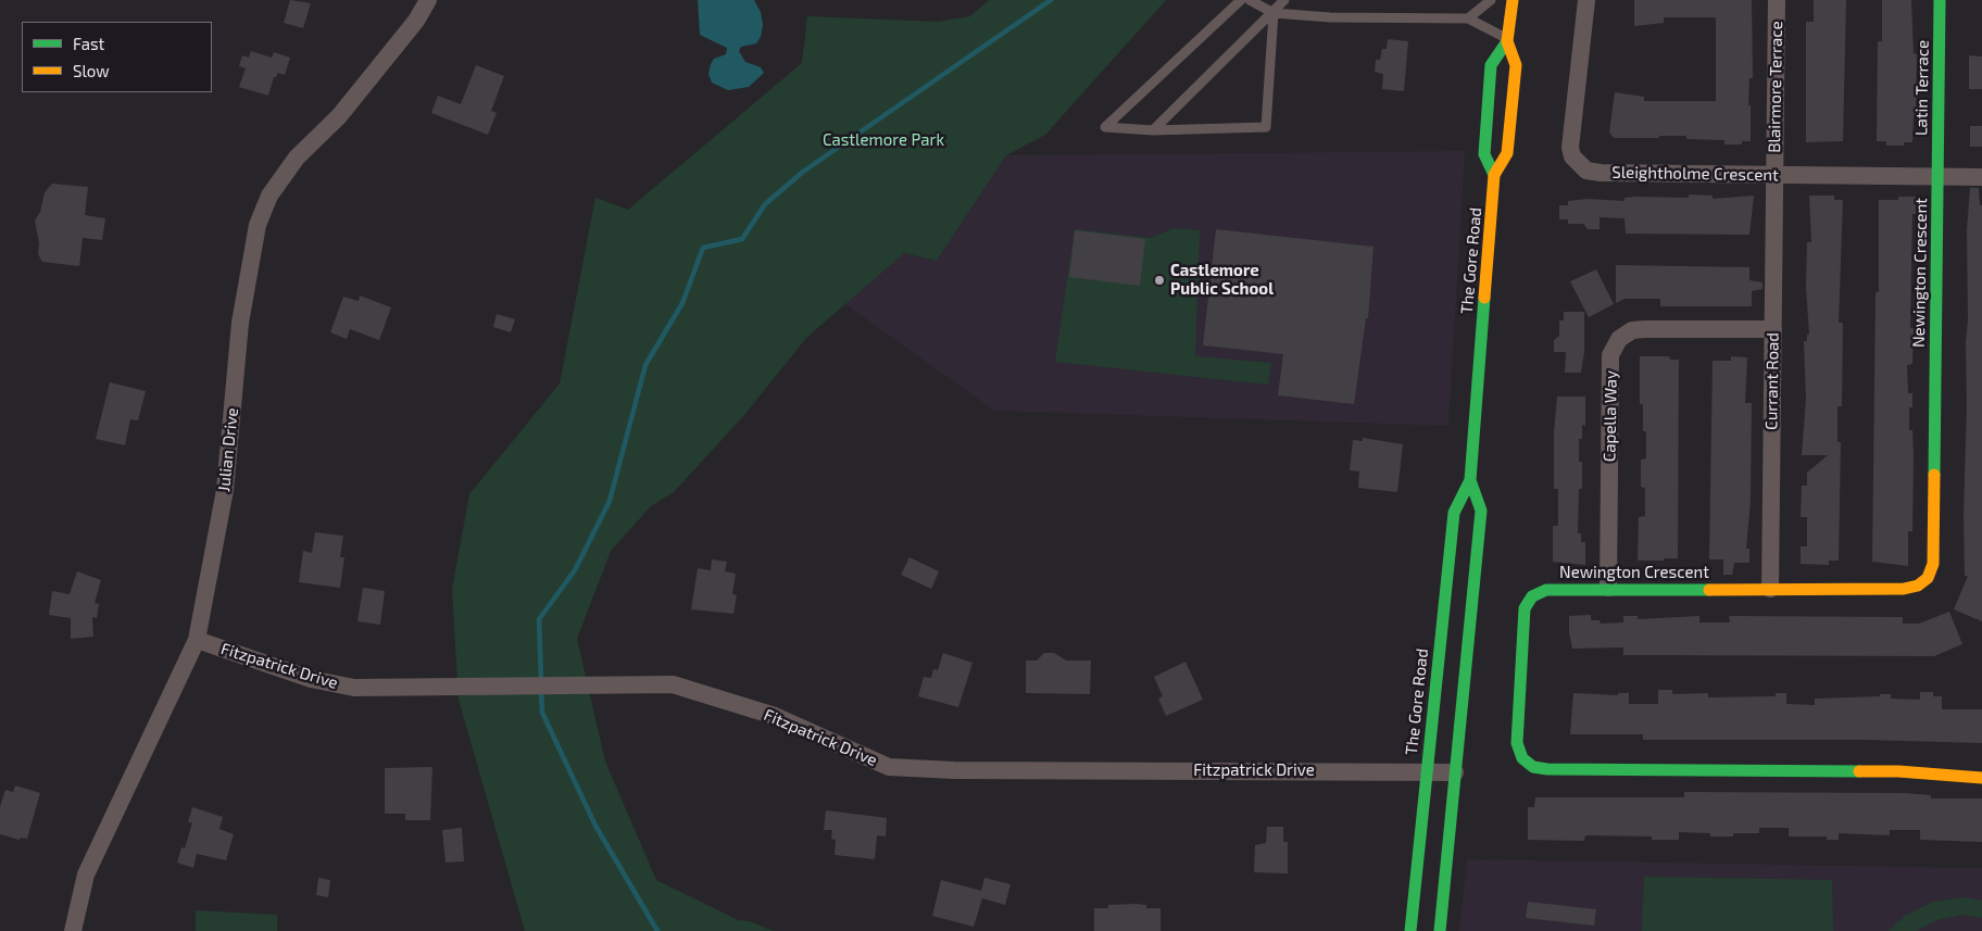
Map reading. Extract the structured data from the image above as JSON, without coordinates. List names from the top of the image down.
{
  "streets": {
    "street": [
      "Blairmore Terrace",
      "Latin Terrace",
      "Sleightholme Crescent",
      "The Gore Road",
      "Newington Crescent",
      "Currant Road",
      "Capella Way",
      "Julian Drive",
      "Fitzpatrick Drive"
    ]
  },
  "crossings": [
    ["Blairmore Terrace", "Sleightholme Crescent"],
    ["Blairmore Terrace", "Currant Road"],
    ["Latin Terrace", "Sleightholme Crescent"],
    ["Latin Terrace", "Newington Crescent"],
    ["Sleightholme Crescent", "Newington Crescent"],
    ["Sleightholme Crescent", "Currant Road"],
    ["The Gore Road", "Fitzpatrick Drive"],
    ["Newington Crescent", "Currant Road"],
    ["Newington Crescent", "Capella Way"],
    ["Currant Road", "Capella Way"],
    ["Julian Drive", "Fitzpatrick Drive"]
  ],
  "parks": ["Castlemore Park"],
  "places": ["Castlemore Public School"],
  "legend": ["Fast", "Slow"]
}
